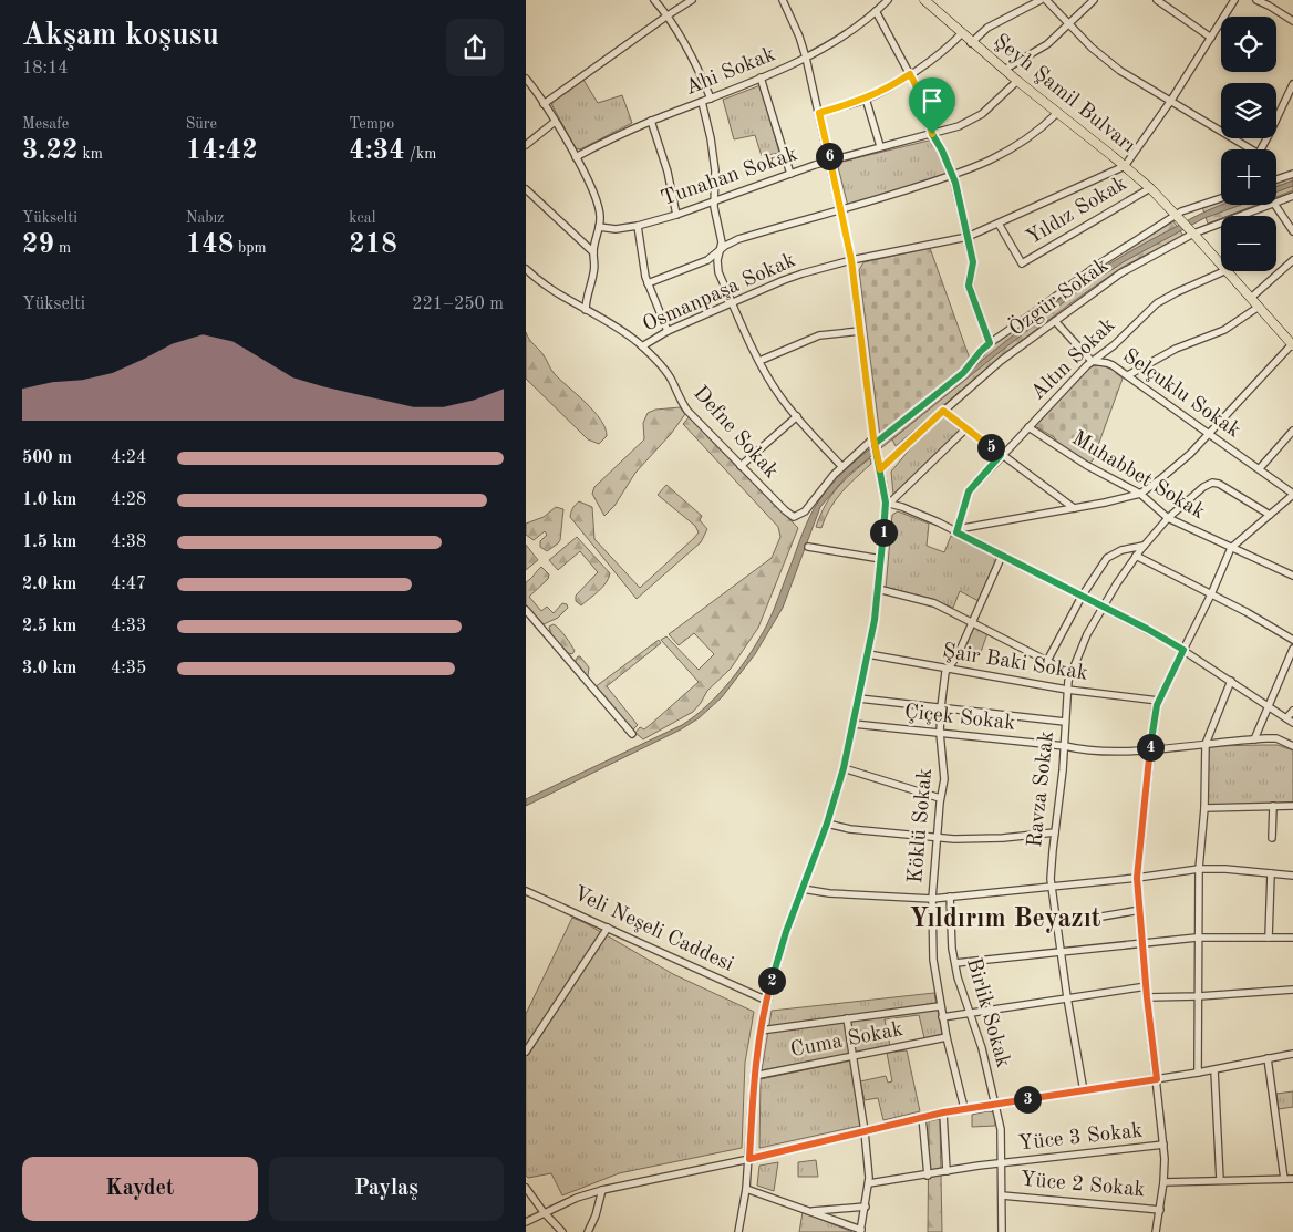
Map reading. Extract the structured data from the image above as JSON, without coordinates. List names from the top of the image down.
{
  "streets": {
    "main road": ["Şeyh Şamil Bulvarı"],
    "street": [
      "Ahi Sokak",
      "Tunahan Sokak",
      "Yıldız Sokak",
      "Osmanpaşa Sokak",
      "Özgür Sokak",
      "Altın Sokak",
      "Selçuklu Sokak",
      "Defne Sokak",
      "Muhabbet Sokak",
      "Şair Baki Sokak",
      "Çiçek Sokak",
      "Ravza Sokak",
      "Köklü Sokak",
      "Veli Neşeli Caddesi",
      "Birlik Sokak",
      "Cuma Sokak",
      "Yüce 3 Sokak",
      "Yüce 2 Sokak"
    ]
  },
  "crossings": [
    ["Şeyh Şamil Bulvarı", "Tunahan Sokak"],
    ["Şeyh Şamil Bulvarı", "Yıldız Sokak"],
    ["Şeyh Şamil Bulvarı", "Osmanpaşa Sokak"],
    ["Şeyh Şamil Bulvarı", "Özgür Sokak"],
    ["Yıldız Sokak", "Osmanpaşa Sokak"],
    ["Osmanpaşa Sokak", "Defne Sokak"],
    ["Özgür Sokak", "Selçuklu Sokak"],
    ["Altın Sokak", "Selçuklu Sokak"],
    ["Altın Sokak", "Muhabbet Sokak"],
    ["Muhabbet Sokak", "Ravza Sokak"],
    ["Şair Baki Sokak", "Ravza Sokak"],
    ["Şair Baki Sokak", "Köklü Sokak"],
    ["Çiçek Sokak", "Ravza Sokak"],
    ["Çiçek Sokak", "Köklü Sokak"],
    ["Köklü Sokak", "Cuma Sokak"],
    ["Birlik Sokak", "Yüce 3 Sokak"],
    ["Birlik Sokak", "Yüce 2 Sokak"]
  ],
  "districts": ["Yıldırım Beyazıt"],
  "page": {
    "heading": ["Akşam koşusu", "18:14"],
    "map_buttons": ["+", "−"],
    "stats": [
      ["Mesafe", "3.22 km"],
      ["Süre", "14:42"],
      ["Tempo", "4:34 /km"],
      ["Yükselti", "29 m"],
      ["Nabız", "148 bpm"],
      ["kcal", "218"]
    ],
    "pins": [
      "6",
      "5",
      "1",
      "4",
      "2",
      "3"
    ],
    "chart": ["Yükselti", "221–250 m"],
    "list": [
      {
        "name": "500 m",
        "note": "4:24"
      },
      {
        "name": "1.0 km",
        "note": "4:28"
      },
      {
        "name": "1.5 km",
        "note": "4:38"
      },
      {
        "name": "2.0 km",
        "note": "4:47"
      },
      {
        "name": "2.5 km",
        "note": "4:33"
      },
      {
        "name": "3.0 km",
        "note": "4:35"
      }
    ],
    "buttons": ["Kaydet", "Paylaş"]
  }
}
